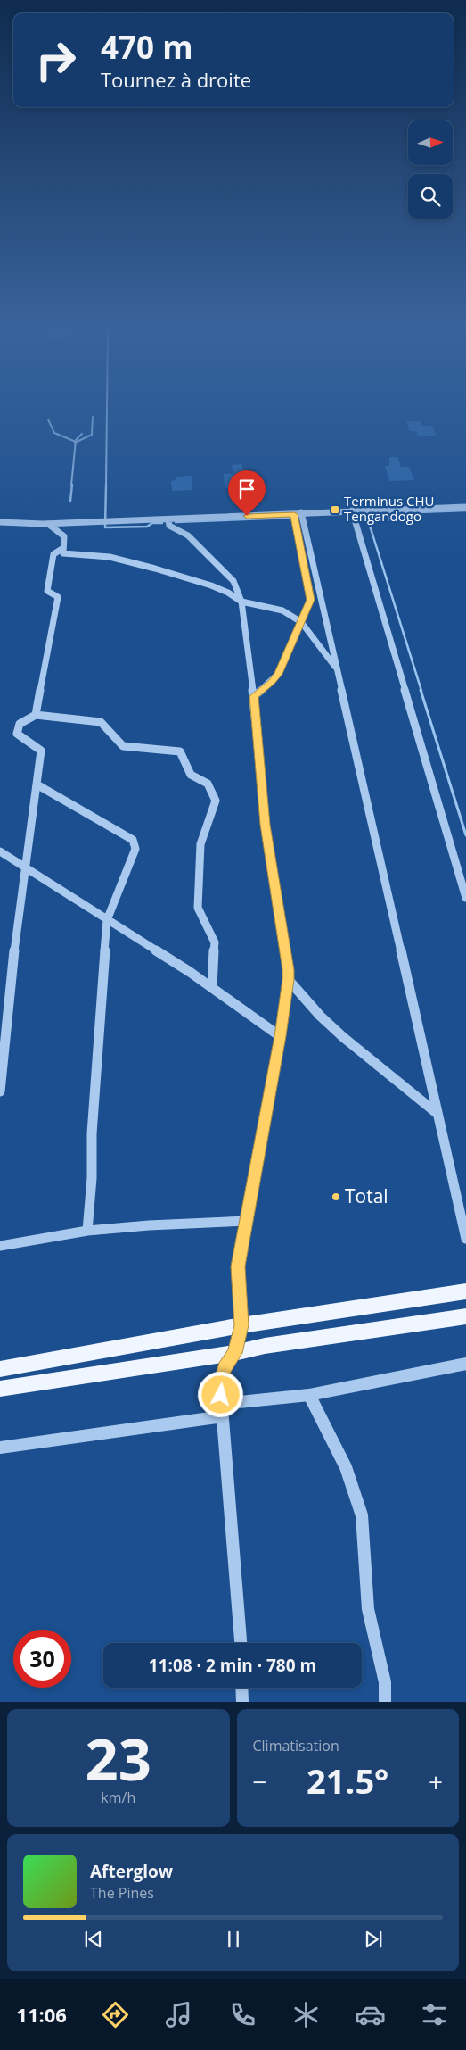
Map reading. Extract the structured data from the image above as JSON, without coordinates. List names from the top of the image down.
{
  "places": {
    "transit": ["Terminus CHU Tengandogo"],
    "other": ["Total"]
  },
  "north": "right",
  "page": {
    "turn": ["470 m", "Tournez à droite"],
    "limit": "30",
    "trip": "11:08 · 2 min · 780 m",
    "tile": [
      ["23", "km/h"],
      "Climatisation"
    ],
    "heat": ["−", "21.5°", "+"],
    "song": ["Afterglow", "The Pines"],
    "tabs": "11:06"
  }
}
